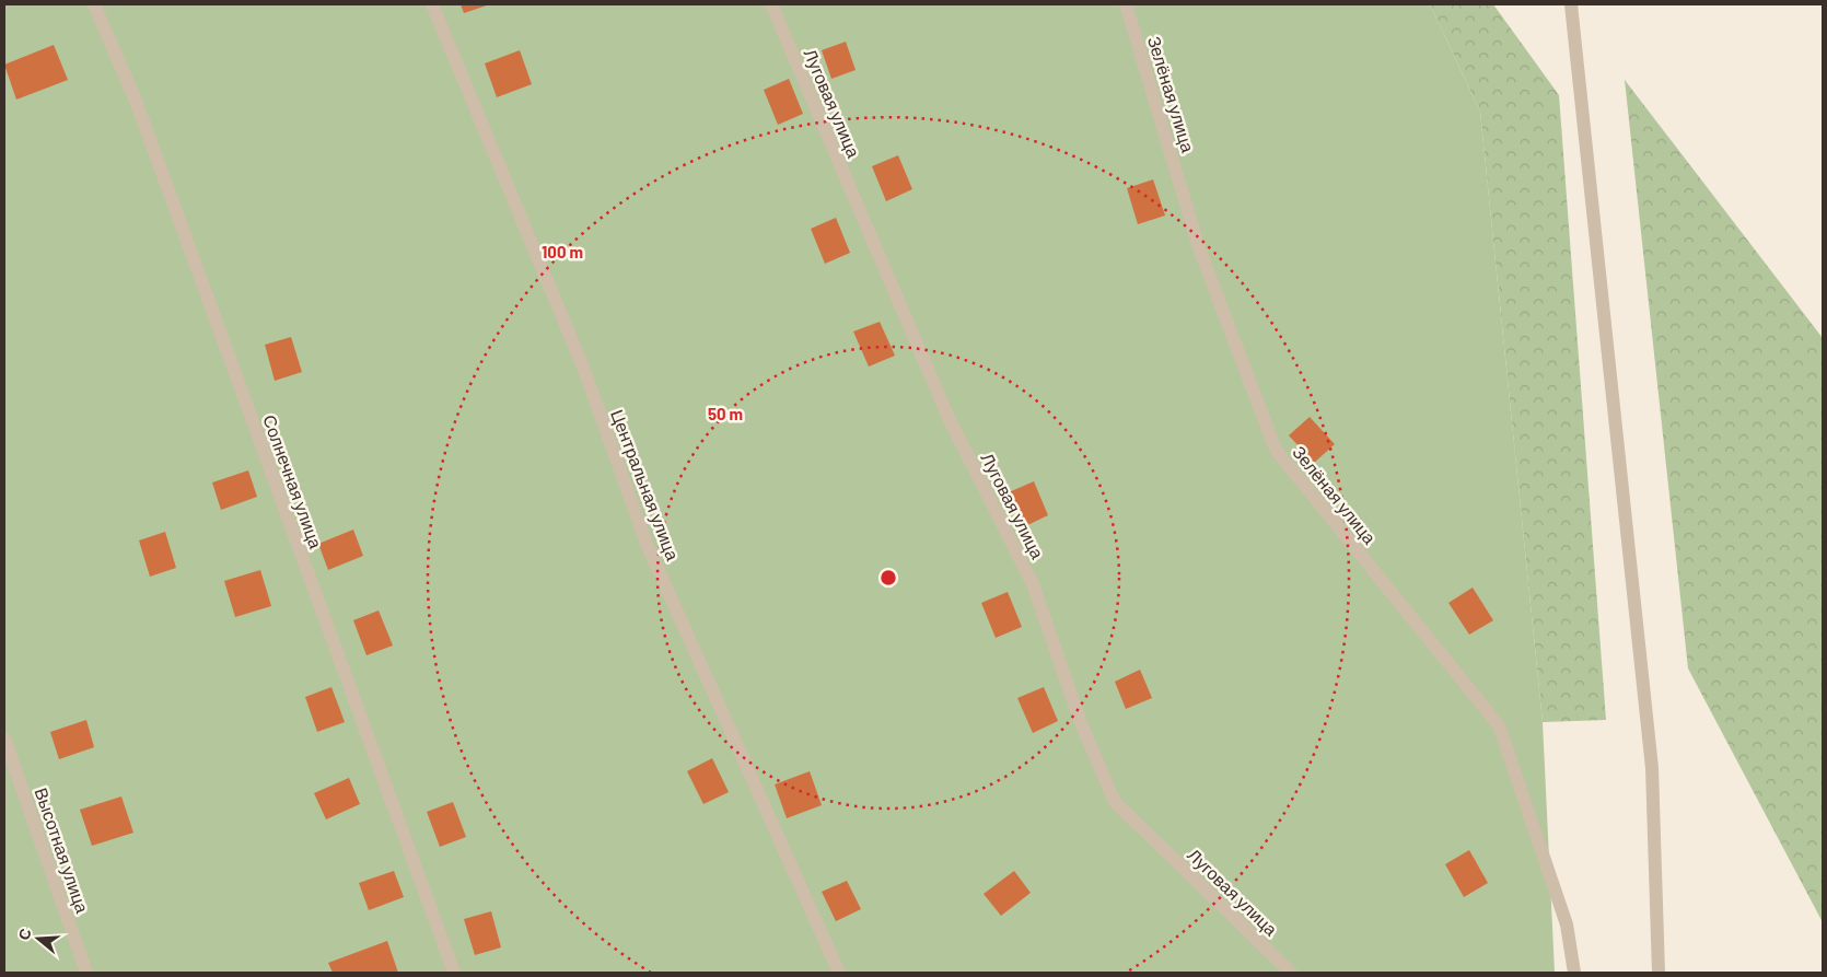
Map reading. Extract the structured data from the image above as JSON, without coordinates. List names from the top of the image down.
{
  "streets": {
    "street": [
      "Зелёная улица",
      "Луговая улица",
      "Солнечная улица",
      "Центральная улица",
      "Высотная улица"
    ]
  },
  "north": "left",
  "rings": ["100 m", "50 m"]
}
